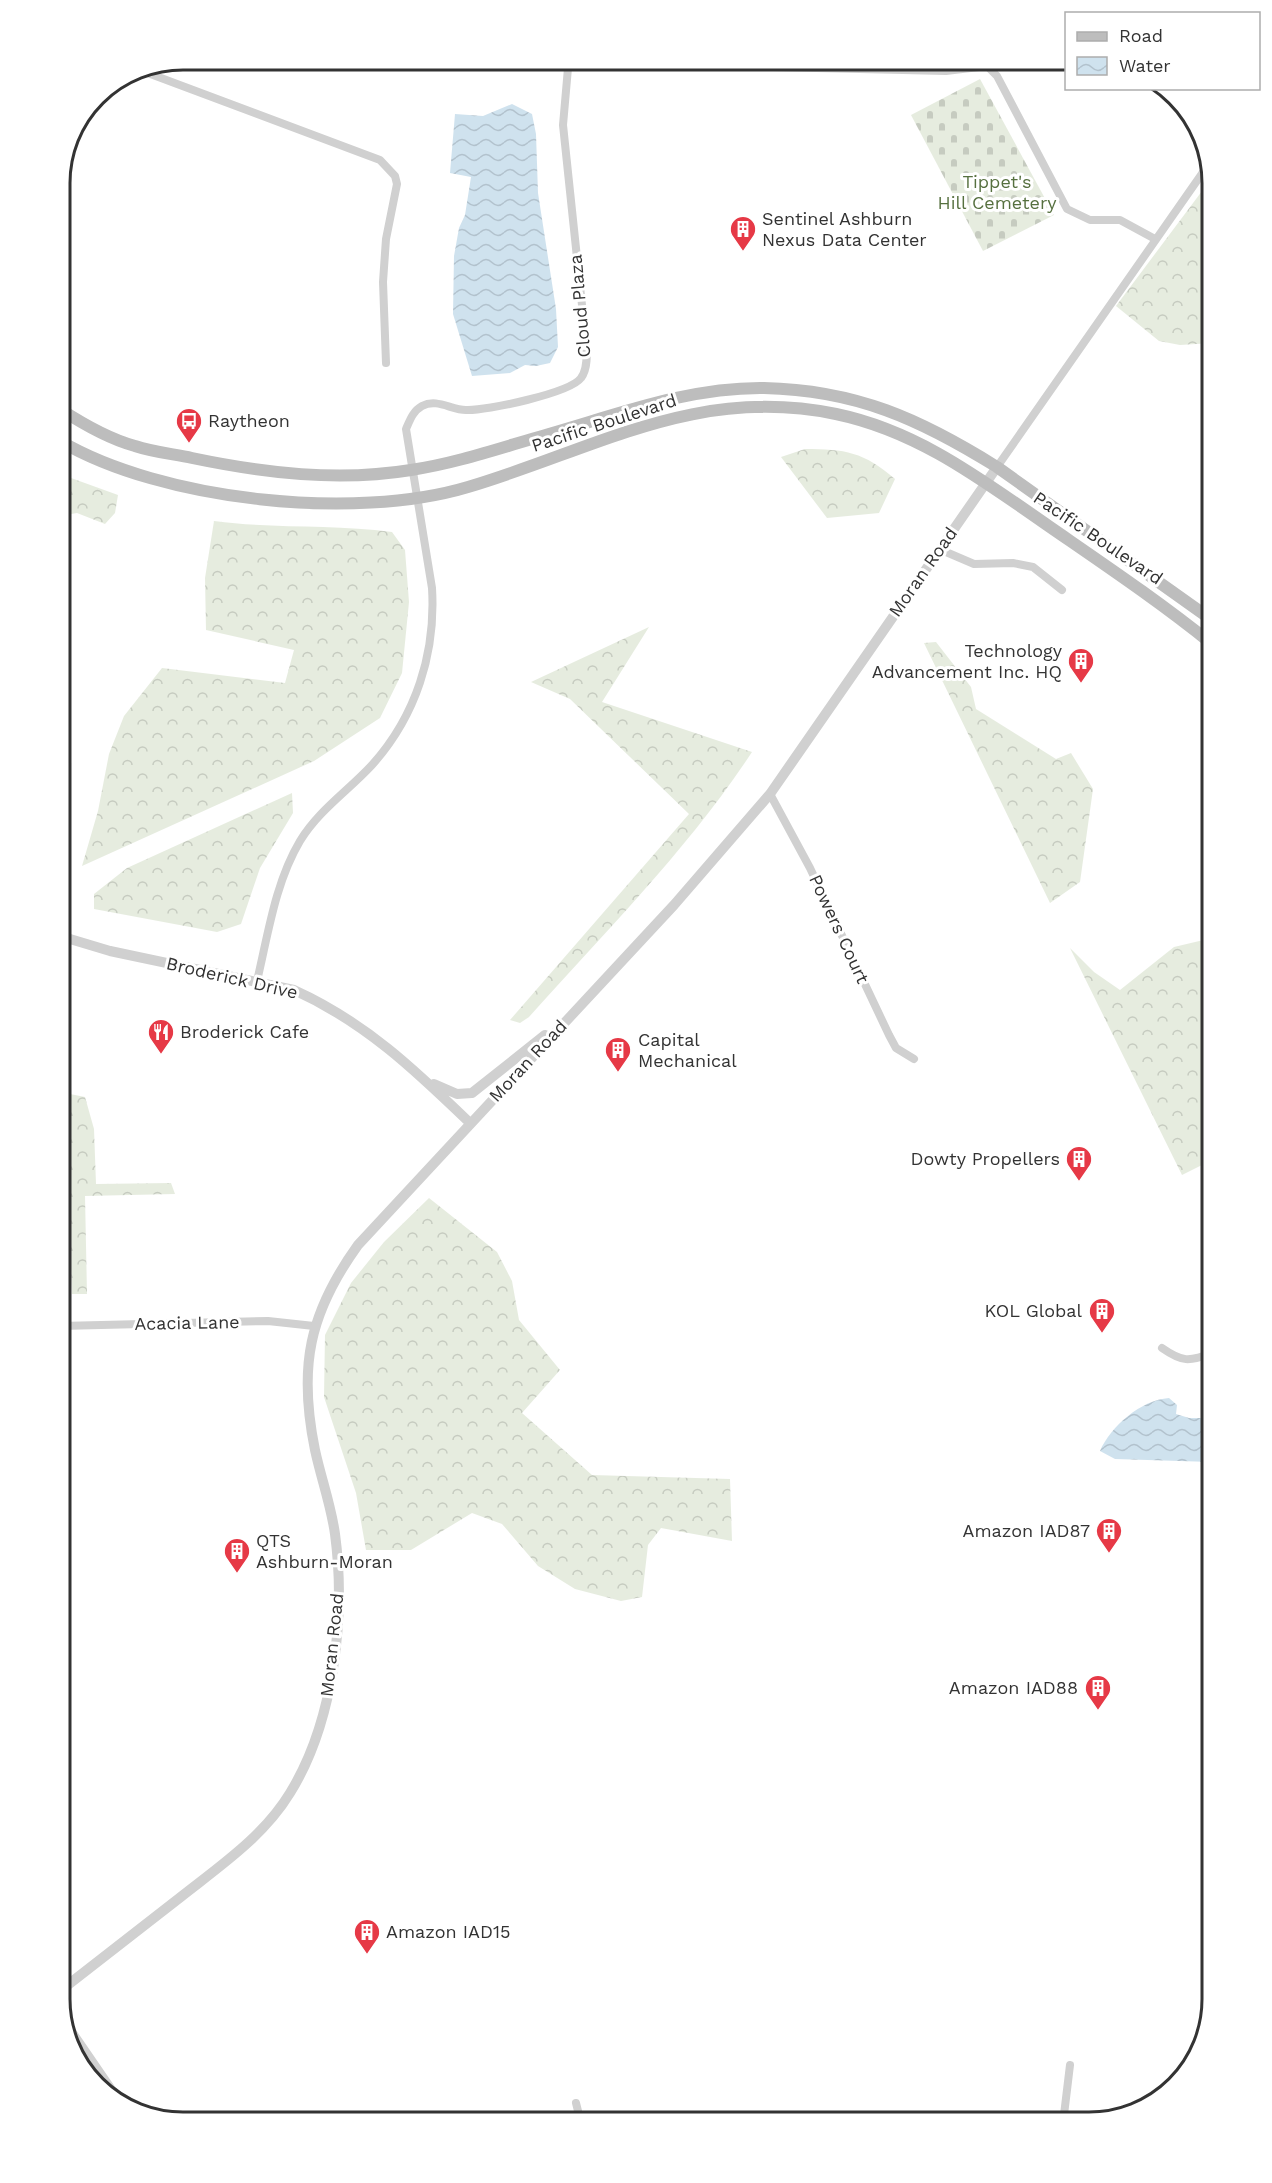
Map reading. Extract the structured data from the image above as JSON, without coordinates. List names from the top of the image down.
{
  "streets": {
    "main road": ["Pacific Boulevard"],
    "street": [
      "Cloud Plaza",
      "Moran Road",
      "Powers Court",
      "Broderick Drive",
      "Acacia Lane"
    ]
  },
  "crossings": [
    ["Cloud Plaza", "Pacific Boulevard"],
    ["Pacific Boulevard", "Moran Road"],
    ["Moran Road", "Powers Court"],
    ["Moran Road", "Broderick Drive"],
    ["Moran Road", "Acacia Lane"]
  ],
  "parks": ["Tippet's Hill Cemetery"],
  "places": {
    "building": [
      "Sentinel Ashburn Nexus Data Center",
      "Technology Advancement Inc. HQ",
      "Capital Mechanical",
      "Dowty Propellers",
      "KOL Global",
      "Amazon IAD87",
      "QTS Ashburn-Moran",
      "Amazon IAD88",
      "Amazon IAD15"
    ],
    "bus stop": ["Raytheon"],
    "restaurant": ["Broderick Cafe"]
  },
  "legend": ["Road", "Water"]
}
